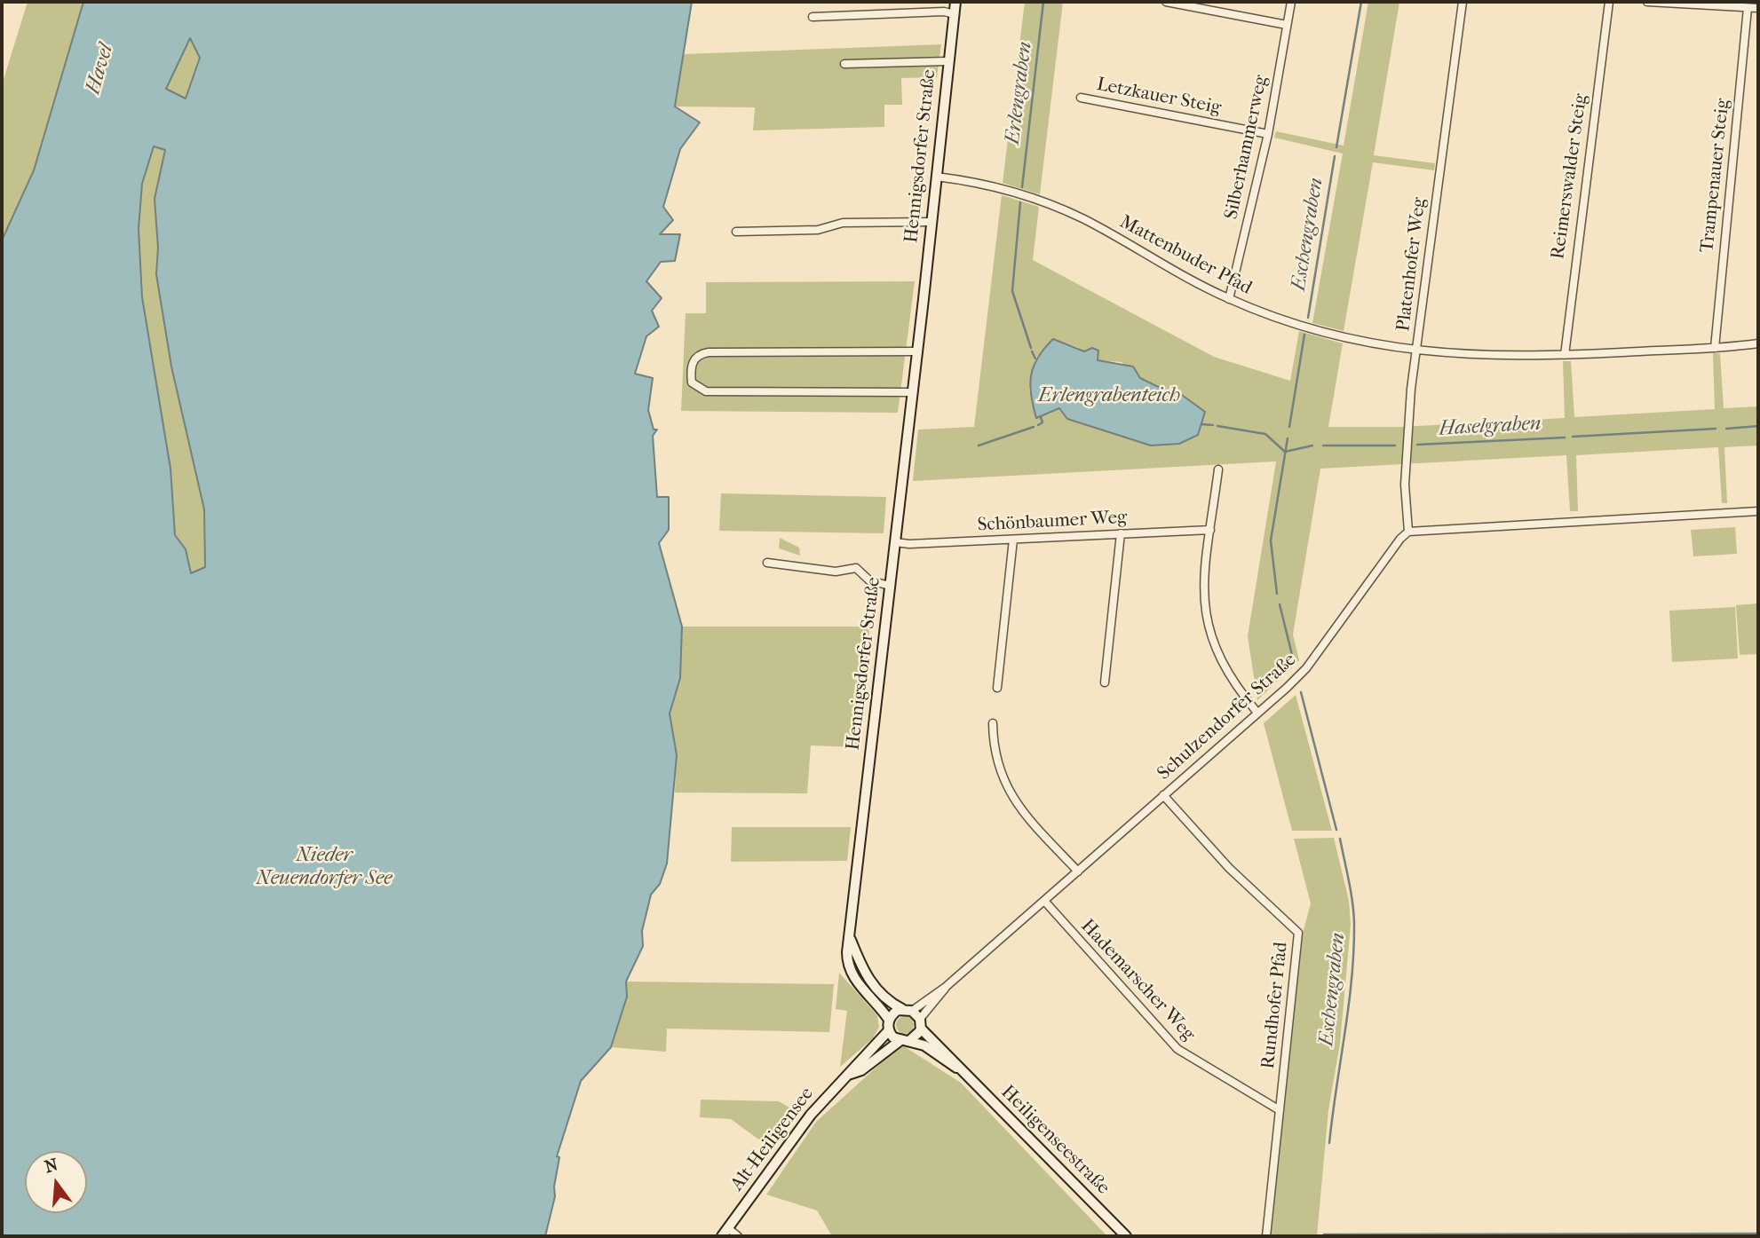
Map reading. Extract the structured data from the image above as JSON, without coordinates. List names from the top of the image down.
{
  "streets": {
    "main road": ["Hennigsdorfer Straße", "Alt-Heiligensee", "Heiligenseestraße"],
    "street": [
      "Letzkauer Steig",
      "Silberhammerweg",
      "Trampenauer Steig",
      "Reimerswalder Steig",
      "Mattenbuder Pfad",
      "Platenhofer Weg",
      "Schönbaumer Weg",
      "Schulzendorfer Straße",
      "Hademarscher Weg",
      "Rundhofer Pfad"
    ]
  },
  "crossings": [
    ["Letzkauer Steig", "Silberhammerweg"],
    ["Silberhammerweg", "Mattenbuder Pfad"],
    ["Hennigsdorfer Straße", "Mattenbuder Pfad"],
    ["Hennigsdorfer Straße", "Schönbaumer Weg"],
    ["Hennigsdorfer Straße", "Schulzendorfer Straße"],
    ["Hennigsdorfer Straße", "Heiligenseestraße"],
    ["Trampenauer Steig", "Mattenbuder Pfad"],
    ["Reimerswalder Steig", "Mattenbuder Pfad"],
    ["Mattenbuder Pfad", "Platenhofer Weg"],
    ["Platenhofer Weg", "Schulzendorfer Straße"],
    ["Schulzendorfer Straße", "Hademarscher Weg"],
    ["Schulzendorfer Straße", "Rundhofer Pfad"],
    ["Schulzendorfer Straße", "Heiligenseestraße"],
    ["Hademarscher Weg", "Rundhofer Pfad"]
  ],
  "water": [
    "Havel",
    "Erlengraben",
    "Eschengraben",
    "Erlengrabenteich",
    "Haselgraben",
    "Nieder Neuendorfer See"
  ],
  "north": "top"
}
